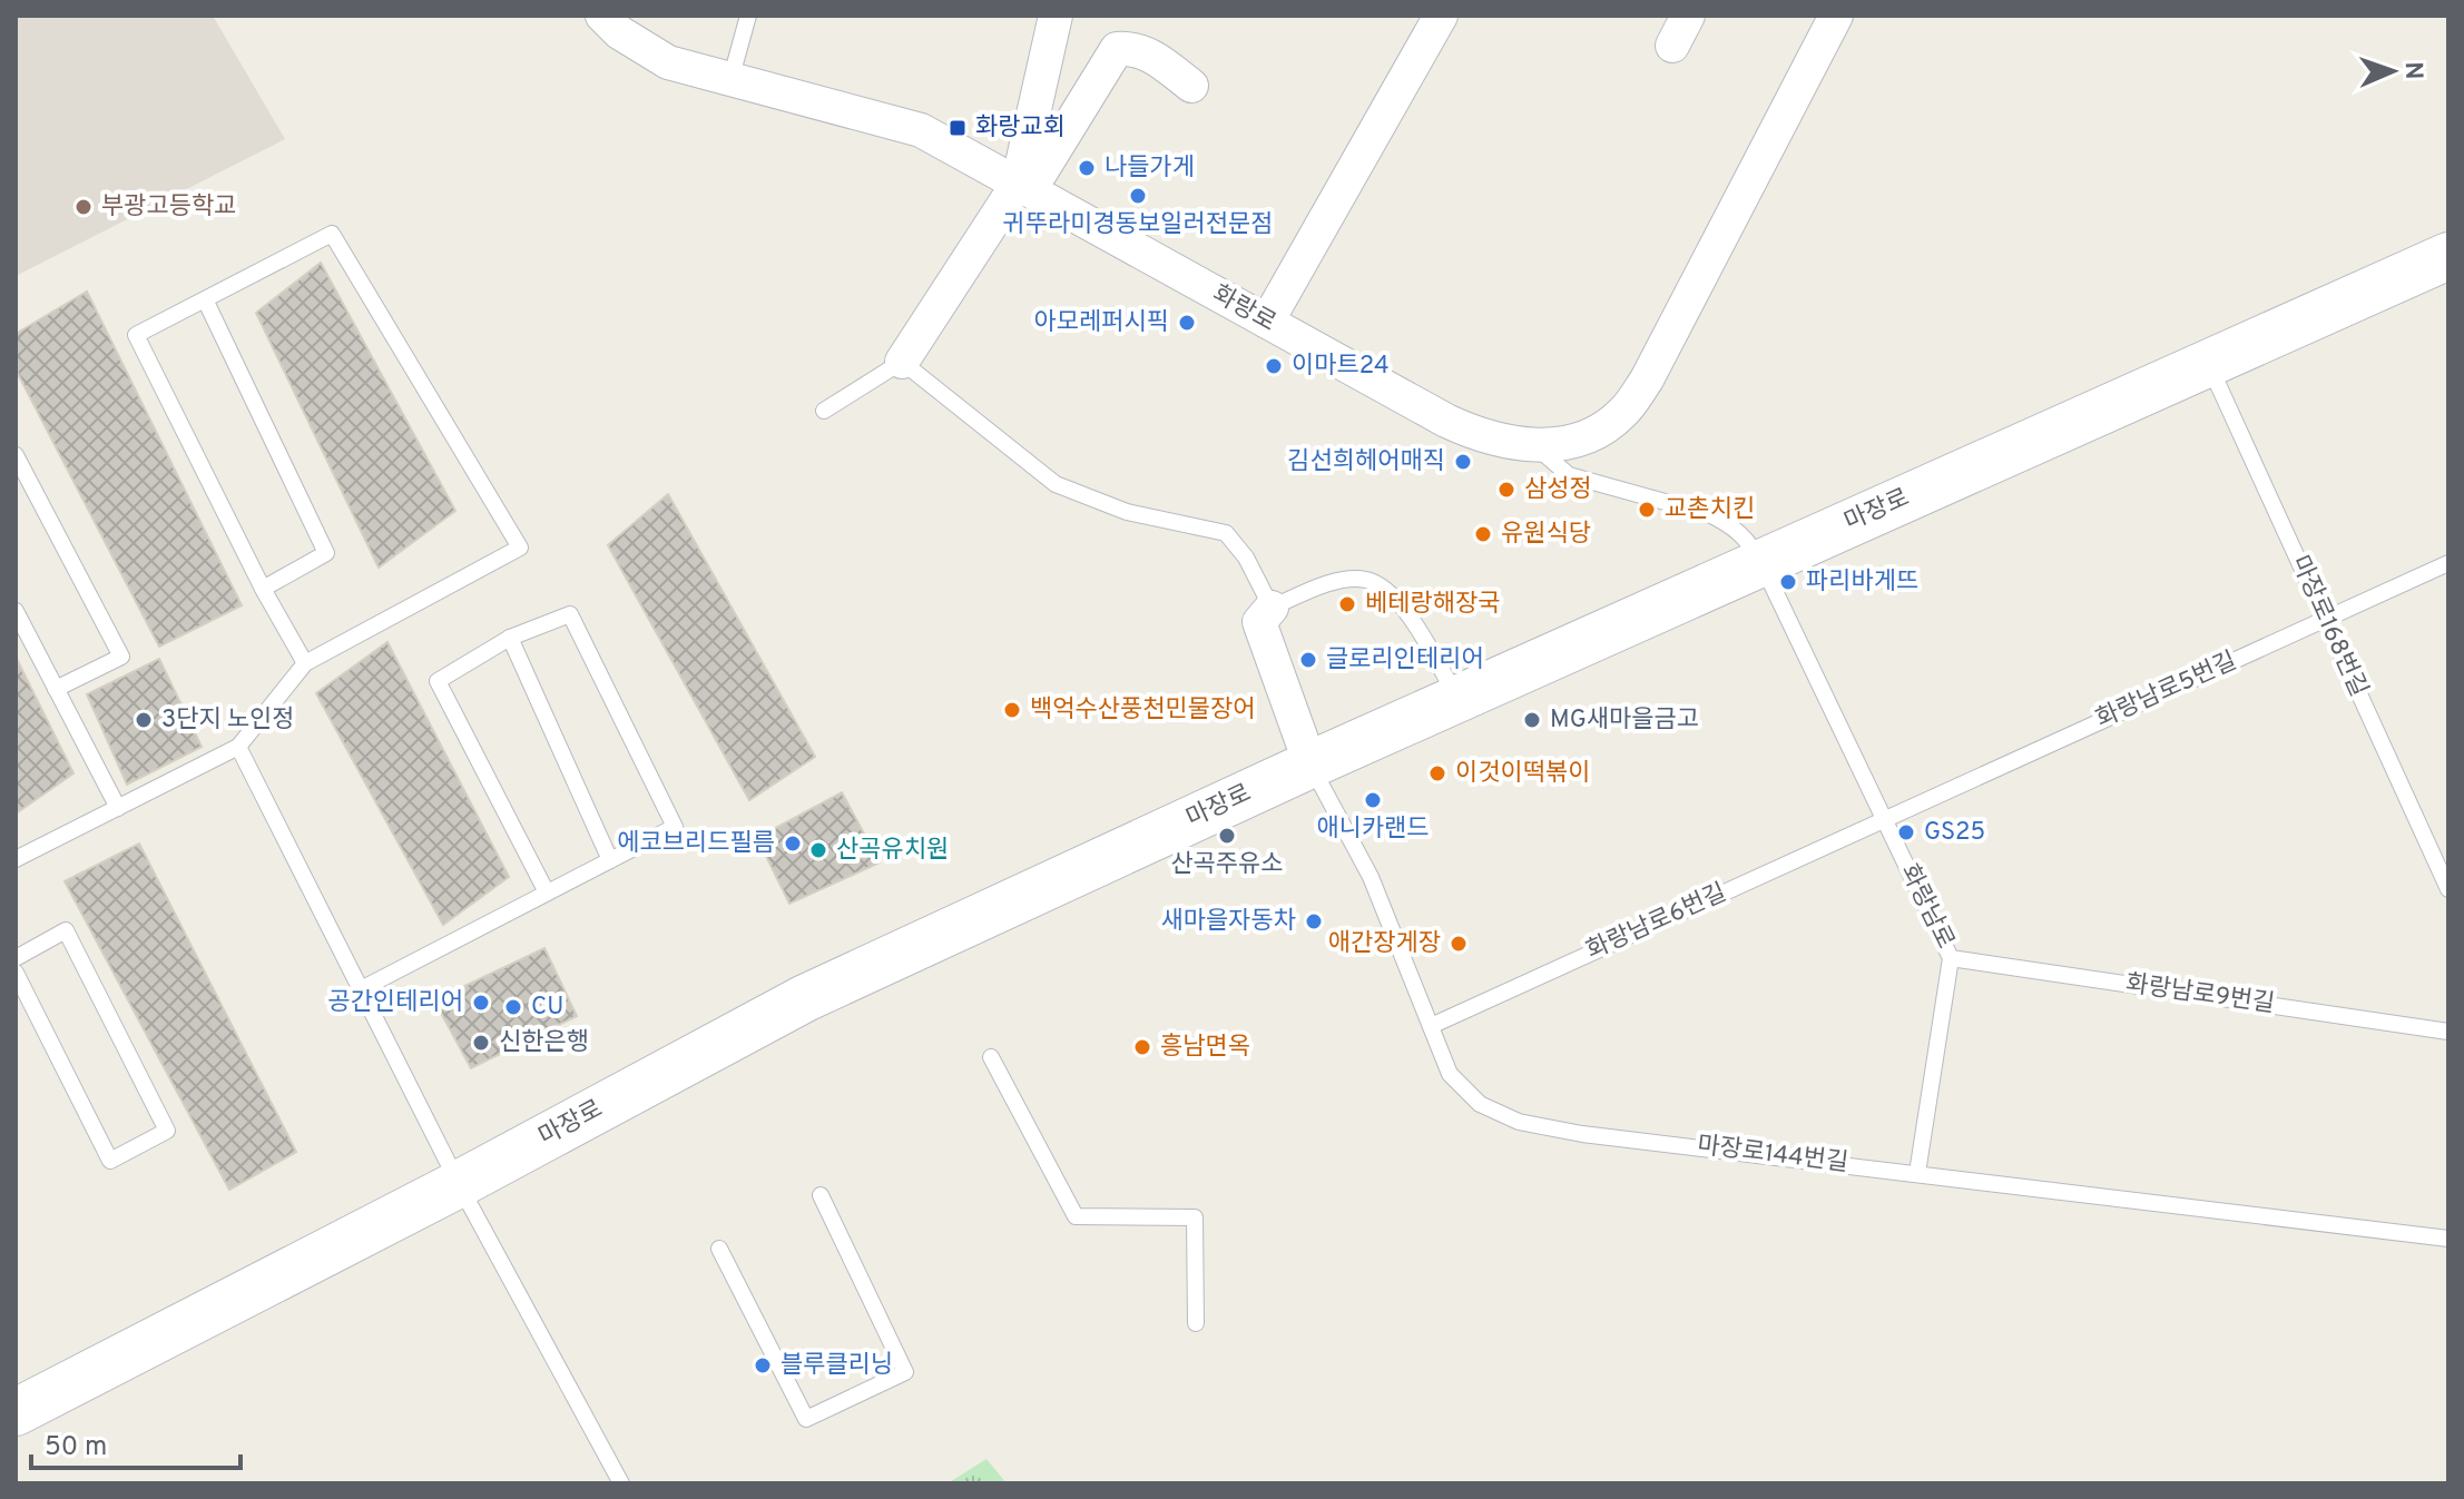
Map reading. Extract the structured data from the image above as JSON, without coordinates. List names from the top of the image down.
{
  "streets": {
    "main road": ["마장로"],
    "street": ["화랑로"],
    "lane": [
      "마장로168번길",
      "화랑남로5번길",
      "화랑남로",
      "화랑남로6번길",
      "화랑남로9번길",
      "마장로144번길"
    ]
  },
  "crossings": [
    ["화랑로", "화랑남로"],
    ["마장로", "마장로168번길"],
    ["마장로", "화랑남로"],
    ["마장로", "마장로144번길"],
    ["마장로168번길", "화랑남로5번길"],
    ["화랑남로5번길", "화랑남로"],
    ["화랑남로5번길", "화랑남로6번길"],
    ["화랑남로", "화랑남로6번길"],
    ["화랑남로", "화랑남로9번길"],
    ["화랑남로", "마장로144번길"],
    ["화랑남로6번길", "마장로144번길"]
  ],
  "places": {
    "transit": ["화랑교회"],
    "other": [
      "나들가게",
      "귀뚜라미경동보일러전문점",
      "부광고등학교",
      "아모레퍼시픽",
      "이마트24",
      "김선희헤어매직",
      "삼성정",
      "교촌치킨",
      "유원식당",
      "파리바게뜨",
      "베테랑해장국",
      "글로리인테리어",
      "백억수산풍천민물장어",
      "3단지 노인정",
      "MG새마을금고",
      "이것이떡볶이",
      "애니카랜드",
      "GS25",
      "산곡주유소",
      "에코브리드필름",
      "산곡유치원",
      "새마을자동차",
      "애간장게장",
      "공간인테리어",
      "CU",
      "신한은행",
      "흥남면옥",
      "블루클리닝"
    ]
  },
  "scale_bar": "50 m",
  "north": "right"
}
